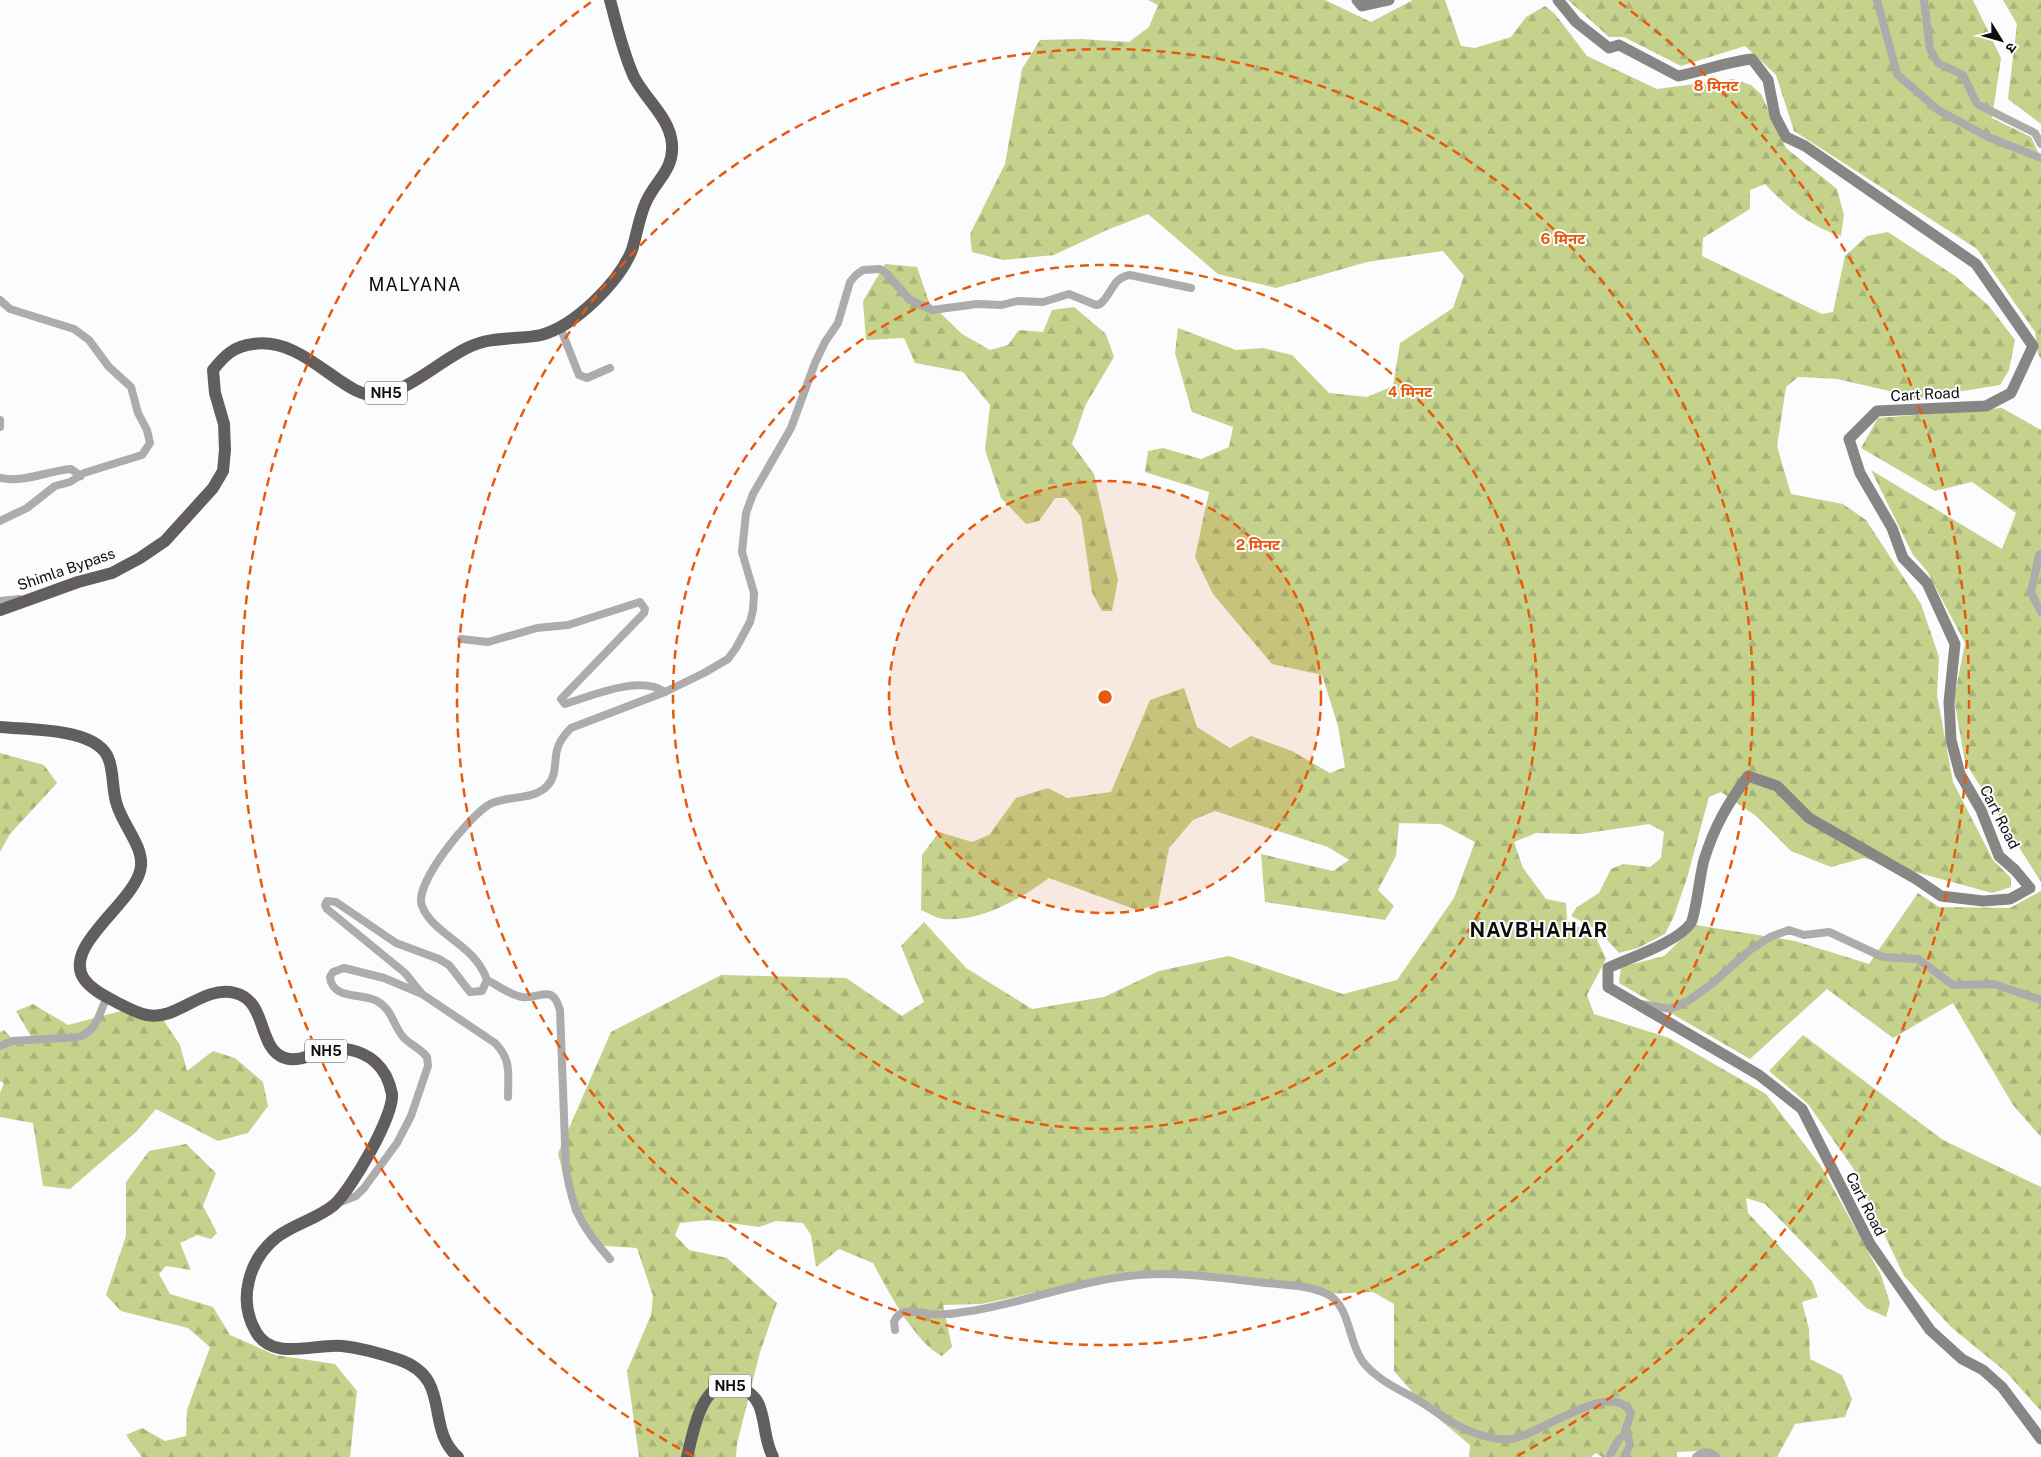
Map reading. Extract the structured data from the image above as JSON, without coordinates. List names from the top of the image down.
{
  "streets": {
    "highway": ["NH5", "Shimla Bypass"],
    "main road": ["Cart Road"]
  },
  "districts": ["MALYANA", "NAVBHAHAR"],
  "north": "bottom right",
  "rings": [
    "8 मिनट",
    "6 मिनट",
    "4 मिनट",
    "2 मिनट"
  ]
}
